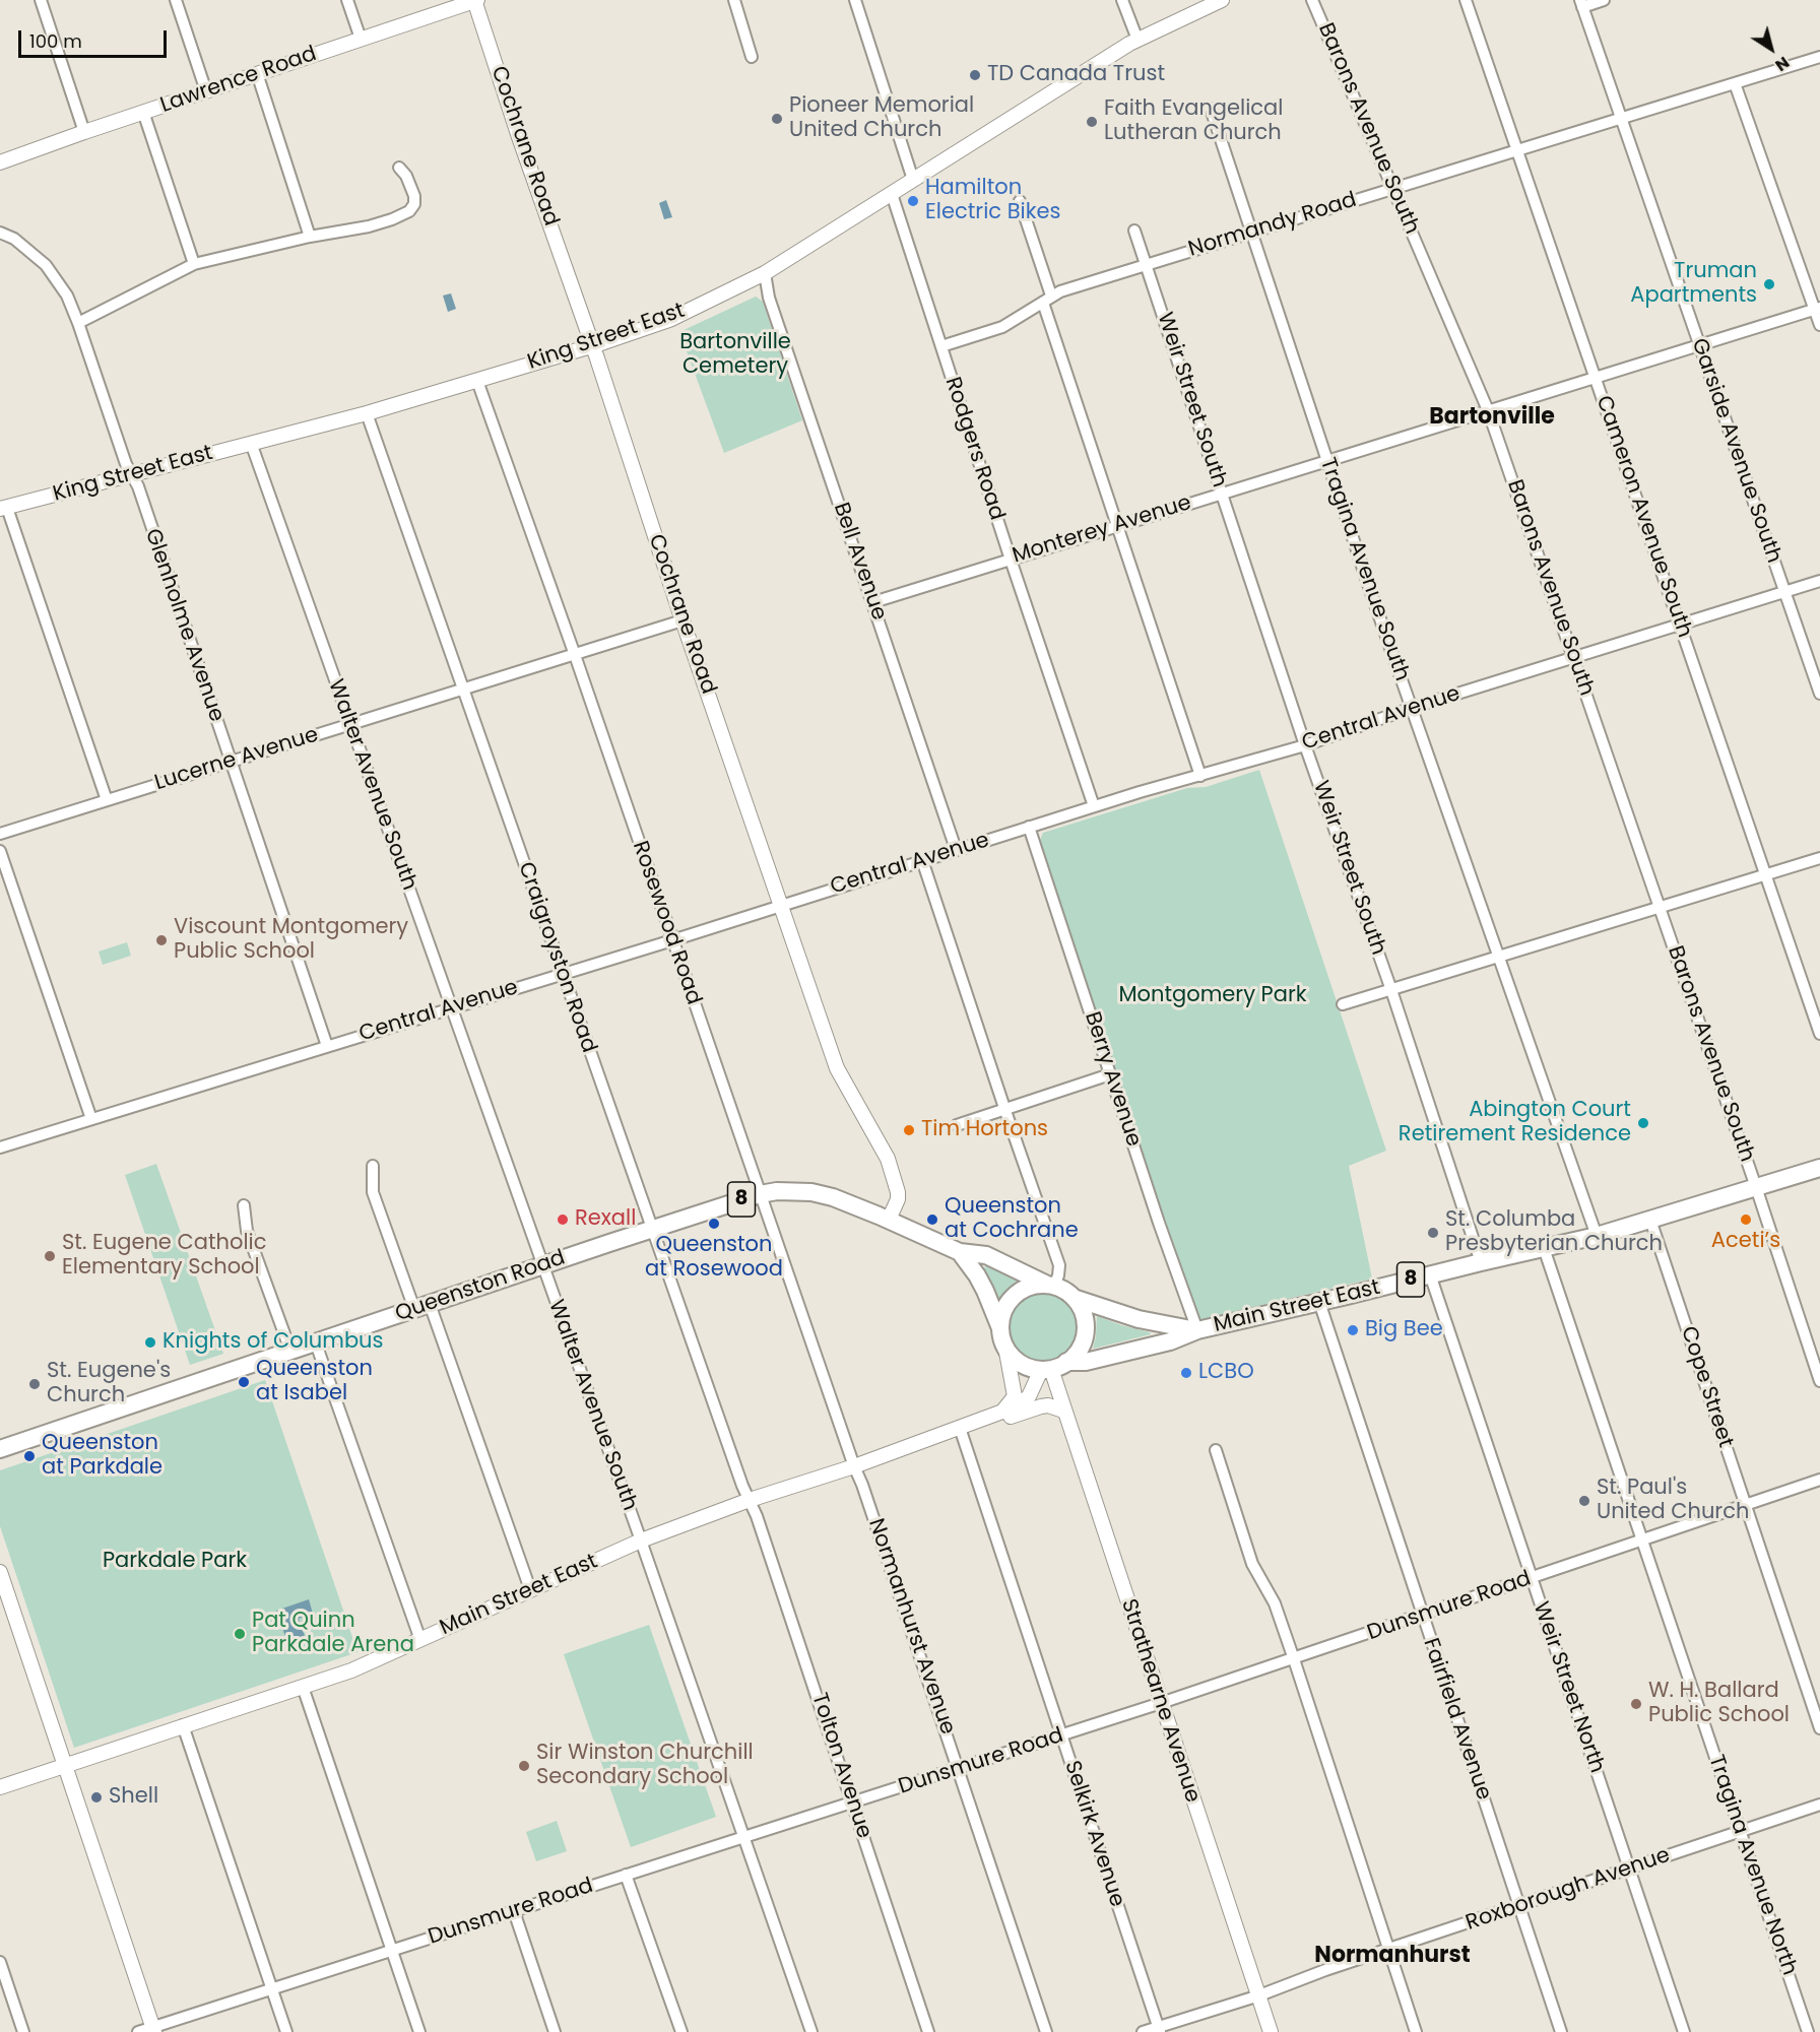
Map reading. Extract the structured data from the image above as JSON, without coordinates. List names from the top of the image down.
{
  "streets": {
    "main road": ["8", "Queenston Road", "Main Street East"],
    "street": [
      "Lawrence Road",
      "Barons Avenue South",
      "Cochrane Road",
      "Normandy Road",
      "King Street East",
      "Weir Street South",
      "Rodgers Road",
      "Garside Avenue South",
      "Cameron Avenue South",
      "Monterey Avenue",
      "Bell Avenue",
      "Tragina Avenue South",
      "Glenholme Avenue",
      "Central Avenue",
      "Lucerne Avenue",
      "Walter Avenue South",
      "Rosewood Road",
      "Craigroyston Road",
      "Berry Avenue",
      "Cope Street",
      "Dunsmure Road",
      "Normanhurst Avenue",
      "Weir Street North",
      "Strathearne Avenue",
      "Fairfield Avenue",
      "Tolton Avenue",
      "Selkirk Avenue",
      "Tragina Avenue North",
      "Roxborough Avenue"
    ]
  },
  "crossings": [
    ["Lawrence Road", "Cochrane Road"],
    ["Barons Avenue South", "Normandy Road"],
    ["Barons Avenue South", "Monterey Avenue"],
    ["Barons Avenue South", "Central Avenue"],
    ["Barons Avenue South", "Main Street East"],
    ["Cochrane Road", "King Street East"],
    ["Cochrane Road", "Central Avenue"],
    ["Cochrane Road", "Lucerne Avenue"],
    ["Cochrane Road", "Queenston Road"],
    ["Normandy Road", "Weir Street South"],
    ["Normandy Road", "Rodgers Road"],
    ["Normandy Road", "Garside Avenue South"],
    ["Normandy Road", "Cameron Avenue South"],
    ["Normandy Road", "Tragina Avenue South"],
    ["King Street East", "Rodgers Road"],
    ["King Street East", "Bell Avenue"],
    ["King Street East", "Glenholme Avenue"],
    ["King Street East", "Walter Avenue South"],
    ["King Street East", "Rosewood Road"],
    ["King Street East", "Craigroyston Road"],
    ["Weir Street South", "Monterey Avenue"],
    ["Weir Street South", "Central Avenue"],
    ["Weir Street South", "Main Street East"],
    ["Rodgers Road", "Monterey Avenue"],
    ["Rodgers Road", "Central Avenue"],
    ["Garside Avenue South", "Monterey Avenue"],
    ["Garside Avenue South", "Central Avenue"],
    ["Cameron Avenue South", "Monterey Avenue"],
    ["Cameron Avenue South", "Central Avenue"],
    ["Monterey Avenue", "Bell Avenue"],
    ["Monterey Avenue", "Tragina Avenue South"],
    ["Bell Avenue", "Central Avenue"],
    ["Tragina Avenue South", "Central Avenue"],
    ["Tragina Avenue South", "Main Street East"],
    ["Glenholme Avenue", "Central Avenue"],
    ["Glenholme Avenue", "Lucerne Avenue"],
    ["Central Avenue", "Walter Avenue South"],
    ["Central Avenue", "Rosewood Road"],
    ["Central Avenue", "Craigroyston Road"],
    ["Central Avenue", "Berry Avenue"],
    ["Lucerne Avenue", "Walter Avenue South"],
    ["Lucerne Avenue", "Rosewood Road"],
    ["Lucerne Avenue", "Craigroyston Road"],
    ["Walter Avenue South", "Queenston Road"],
    ["Walter Avenue South", "Main Street East"],
    ["Walter Avenue South", "Dunsmure Road"],
    ["Rosewood Road", "Queenston Road"],
    ["Rosewood Road", "Main Street East"],
    ["Rosewood Road", "Normanhurst Avenue"],
    ["Craigroyston Road", "Queenston Road"],
    ["Craigroyston Road", "Main Street East"],
    ["Craigroyston Road", "Tolton Avenue"],
    ["Berry Avenue", "Main Street East"],
    ["Queenston Road", "Main Street East"],
    ["Queenston Road", "Strathearne Avenue"],
    ["Main Street East", "Cope Street"],
    ["Main Street East", "Normanhurst Avenue"],
    ["Main Street East", "Weir Street North"],
    ["Main Street East", "Strathearne Avenue"],
    ["Main Street East", "Fairfield Avenue"],
    ["Main Street East", "Tolton Avenue"],
    ["Main Street East", "Selkirk Avenue"],
    ["Main Street East", "Tragina Avenue North"],
    ["Cope Street", "Dunsmure Road"],
    ["Dunsmure Road", "Normanhurst Avenue"],
    ["Dunsmure Road", "Weir Street North"],
    ["Dunsmure Road", "Strathearne Avenue"],
    ["Dunsmure Road", "Fairfield Avenue"],
    ["Dunsmure Road", "Tolton Avenue"],
    ["Dunsmure Road", "Selkirk Avenue"],
    ["Dunsmure Road", "Tragina Avenue North"],
    ["Weir Street North", "Roxborough Avenue"],
    ["Strathearne Avenue", "Roxborough Avenue"],
    ["Fairfield Avenue", "Roxborough Avenue"],
    ["Selkirk Avenue", "Roxborough Avenue"],
    ["Tragina Avenue North", "Roxborough Avenue"]
  ],
  "districts": ["Bartonville", "Normanhurst"],
  "parks": ["Bartonville Cemetery", "Montgomery Park", "Parkdale Park"],
  "places": [
    "TD Canada Trust",
    "Pioneer Memorial United Church",
    "Faith Evangelical Lutheran Church",
    "Hamilton Electric Bikes",
    "Truman Apartments",
    "Viscount Montgomery Public School",
    "Abington Court Retirement Residence",
    "Tim Hortons",
    "Rexall",
    "Queenston at Cochrane",
    "Aceti’s",
    "Queenston at Rosewood",
    "St. Columba Presbyterian Church",
    "St. Eugene Catholic Elementary School",
    "Big Bee",
    "Knights of Columbus",
    "LCBO",
    "Queenston at Isabel",
    "St. Eugene's Church",
    "Queenston at Parkdale",
    "St. Paul's United Church",
    "Pat Quinn Parkdale Arena",
    "W. H. Ballard Public School",
    "Sir Winston Churchill Secondary School",
    "Shell"
  ],
  "scale_bar": "100 m",
  "north": "bottom right"
}
